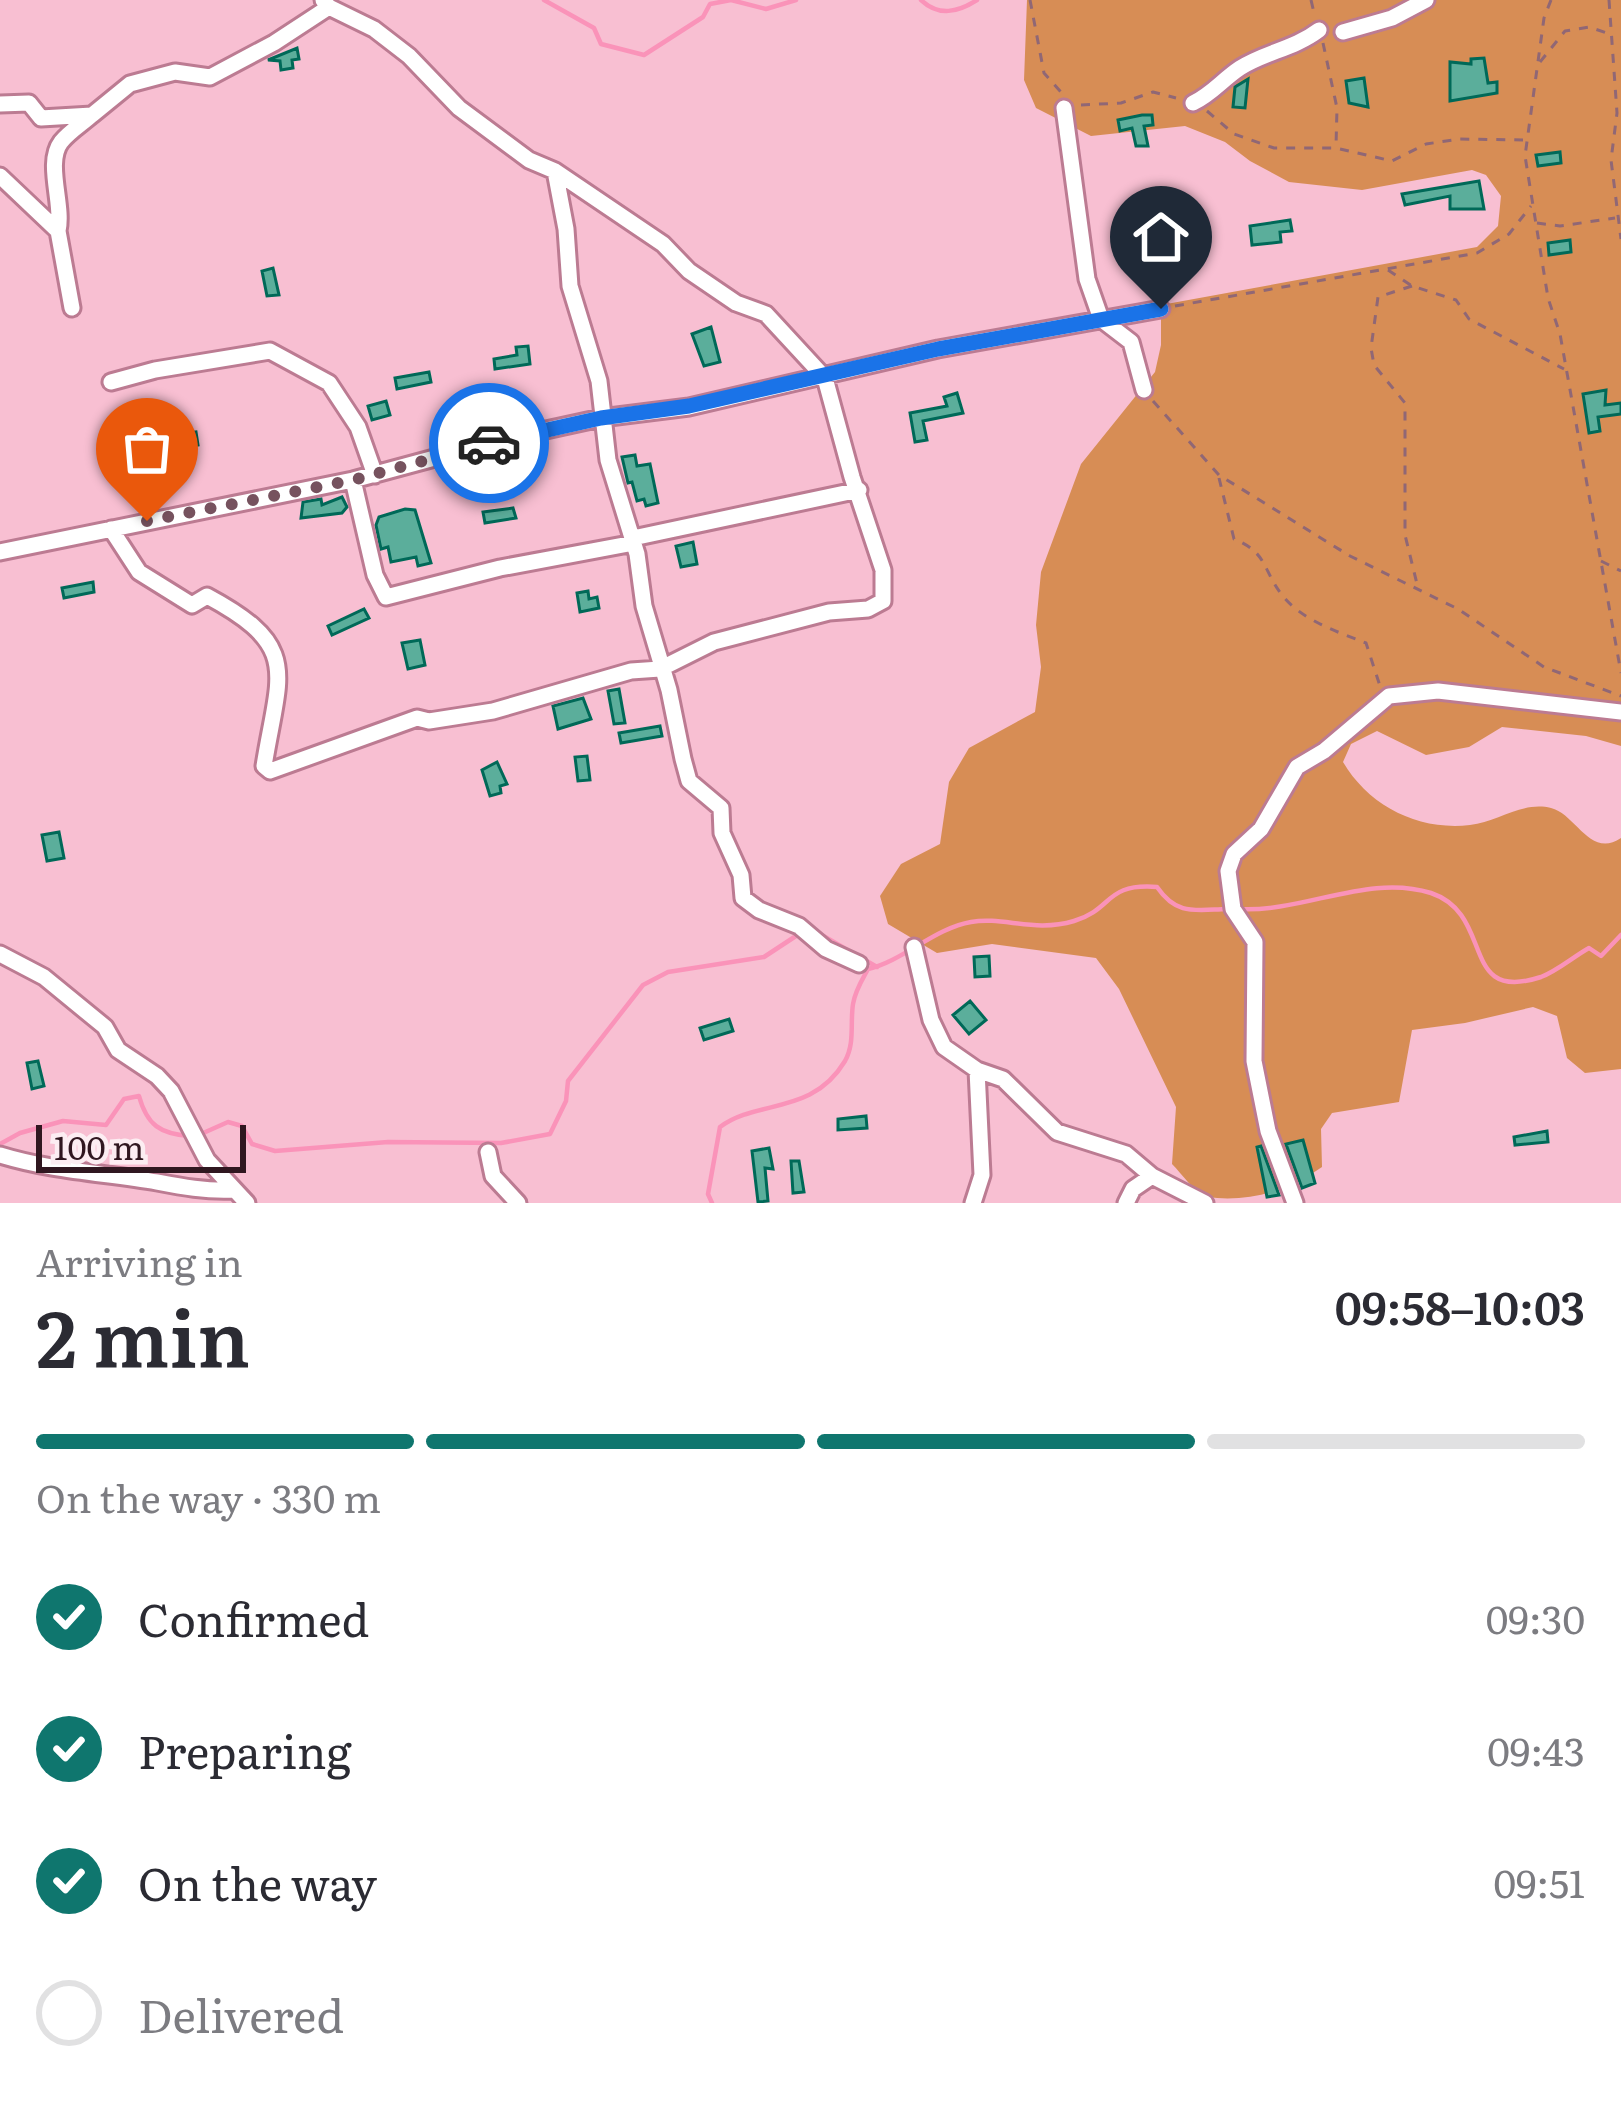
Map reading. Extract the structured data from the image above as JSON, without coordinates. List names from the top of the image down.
{
  "scale_bar": "100 m",
  "page": {
    "scale": "100 m",
    "heading": ["2 min", "Arriving in", "09:58–10:03"],
    "bar": "On the way · 330 m",
    "list": [
      ["Confirmed", "09:30"],
      ["Preparing", "09:43"],
      ["On the way", "09:51"],
      "Delivered"
    ]
  }
}
